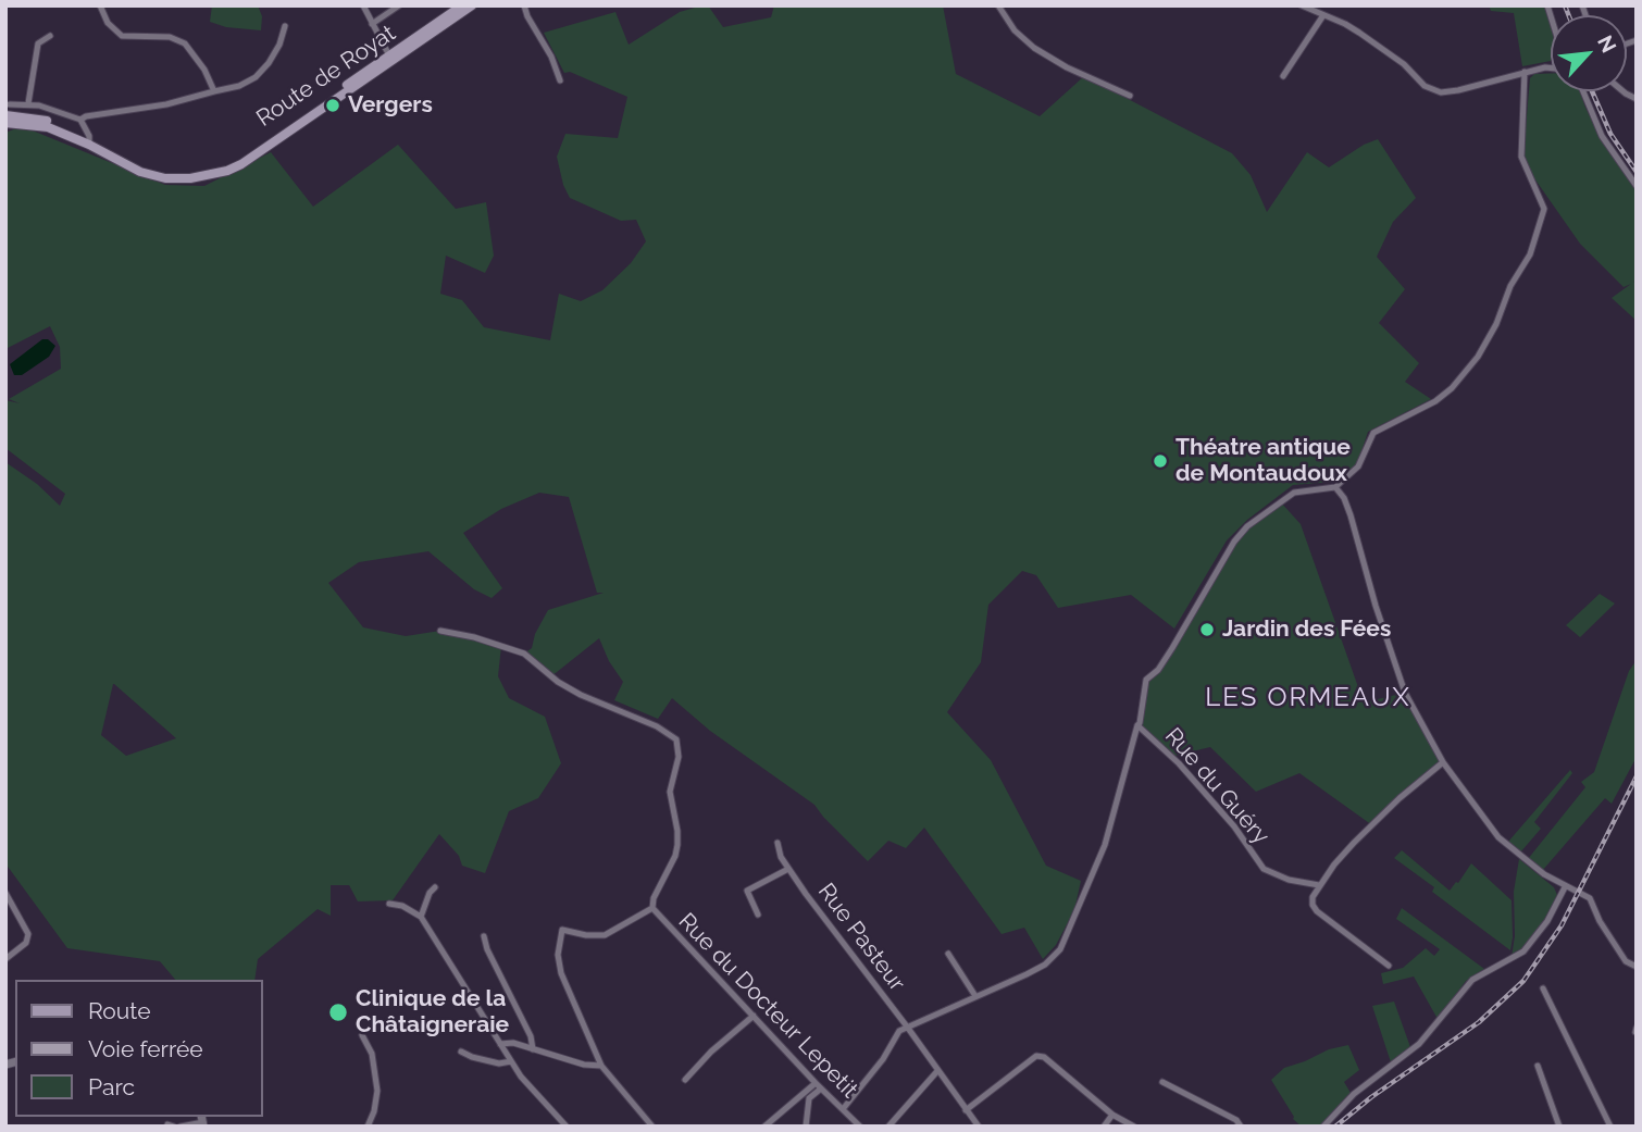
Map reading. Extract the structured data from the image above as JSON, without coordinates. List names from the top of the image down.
{
  "streets": {
    "main road": ["Route de Royat"],
    "street": ["Rue du Guéry", "Rue Pasteur", "Rue du Docteur Lepetit"]
  },
  "districts": ["LES ORMEAUX"],
  "places": [
    "Vergers",
    "Théatre antique de Montaudoux",
    "Jardin des Fées",
    "Clinique de la Châtaigneraie"
  ],
  "legend": ["Route", "Voie ferrée", "Parc"],
  "north": "top right"
}
